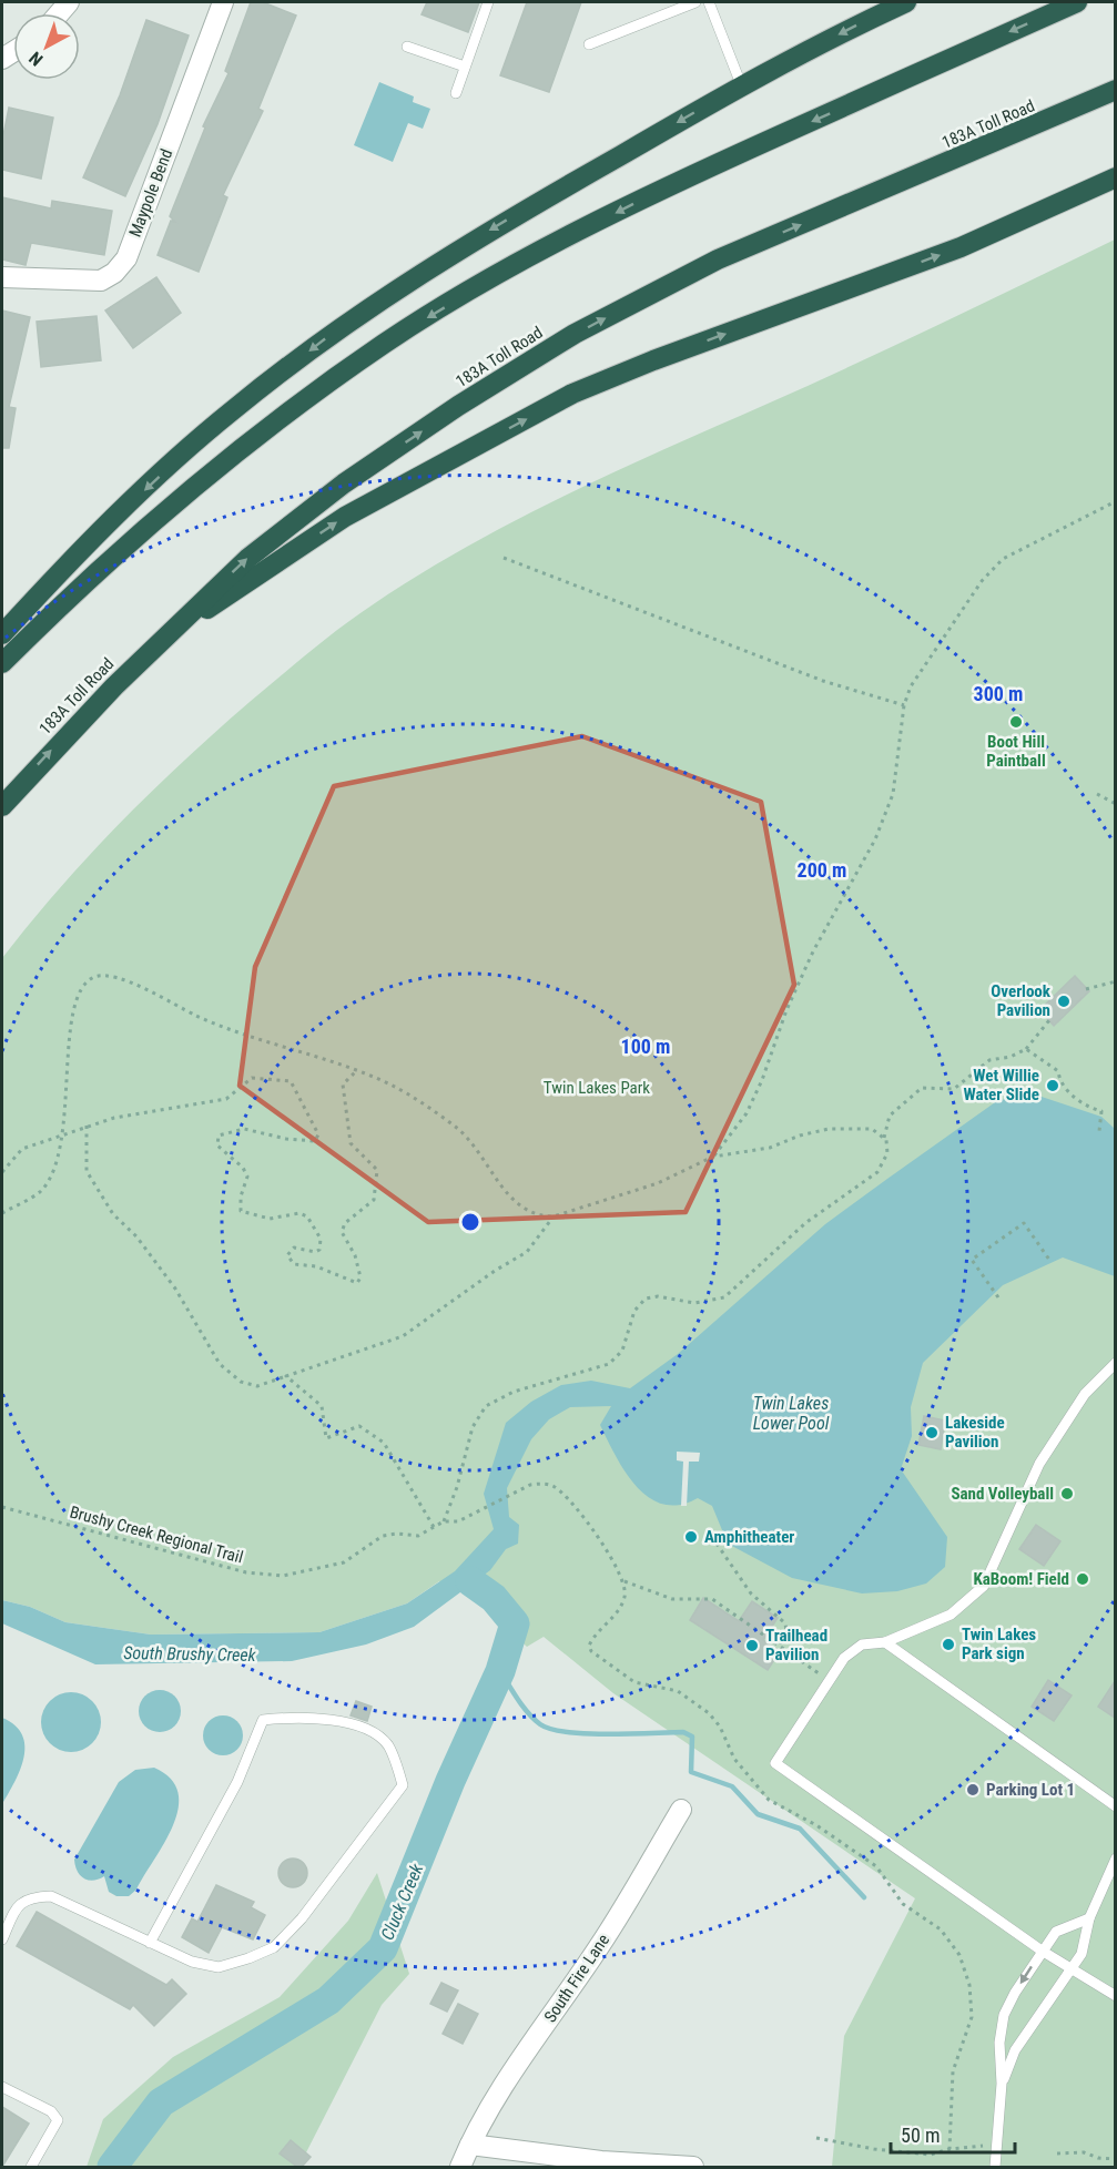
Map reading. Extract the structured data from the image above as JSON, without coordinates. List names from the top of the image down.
{
  "streets": {
    "highway": ["183A Toll Road"],
    "street": ["Maypole Bend", "South Fire Lane"],
    "path": ["Brushy Creek Regional Trail"]
  },
  "water": ["Twin Lakes Lower Pool", "South Brushy Creek", "Cluck Creek"],
  "parks": ["Twin Lakes Park"],
  "places": [
    "Boot Hill Paintball",
    "Overlook Pavilion",
    "Wet Willie Water Slide",
    "Lakeside Pavilion",
    "Sand Volleyball",
    "Amphitheater",
    "KaBoom! Field",
    "Twin Lakes Park sign",
    "Trailhead Pavilion",
    "Parking Lot 1"
  ],
  "scale_bar": "50 m",
  "north": "bottom left",
  "rings": ["300 m", "200 m", "100 m"]
}
